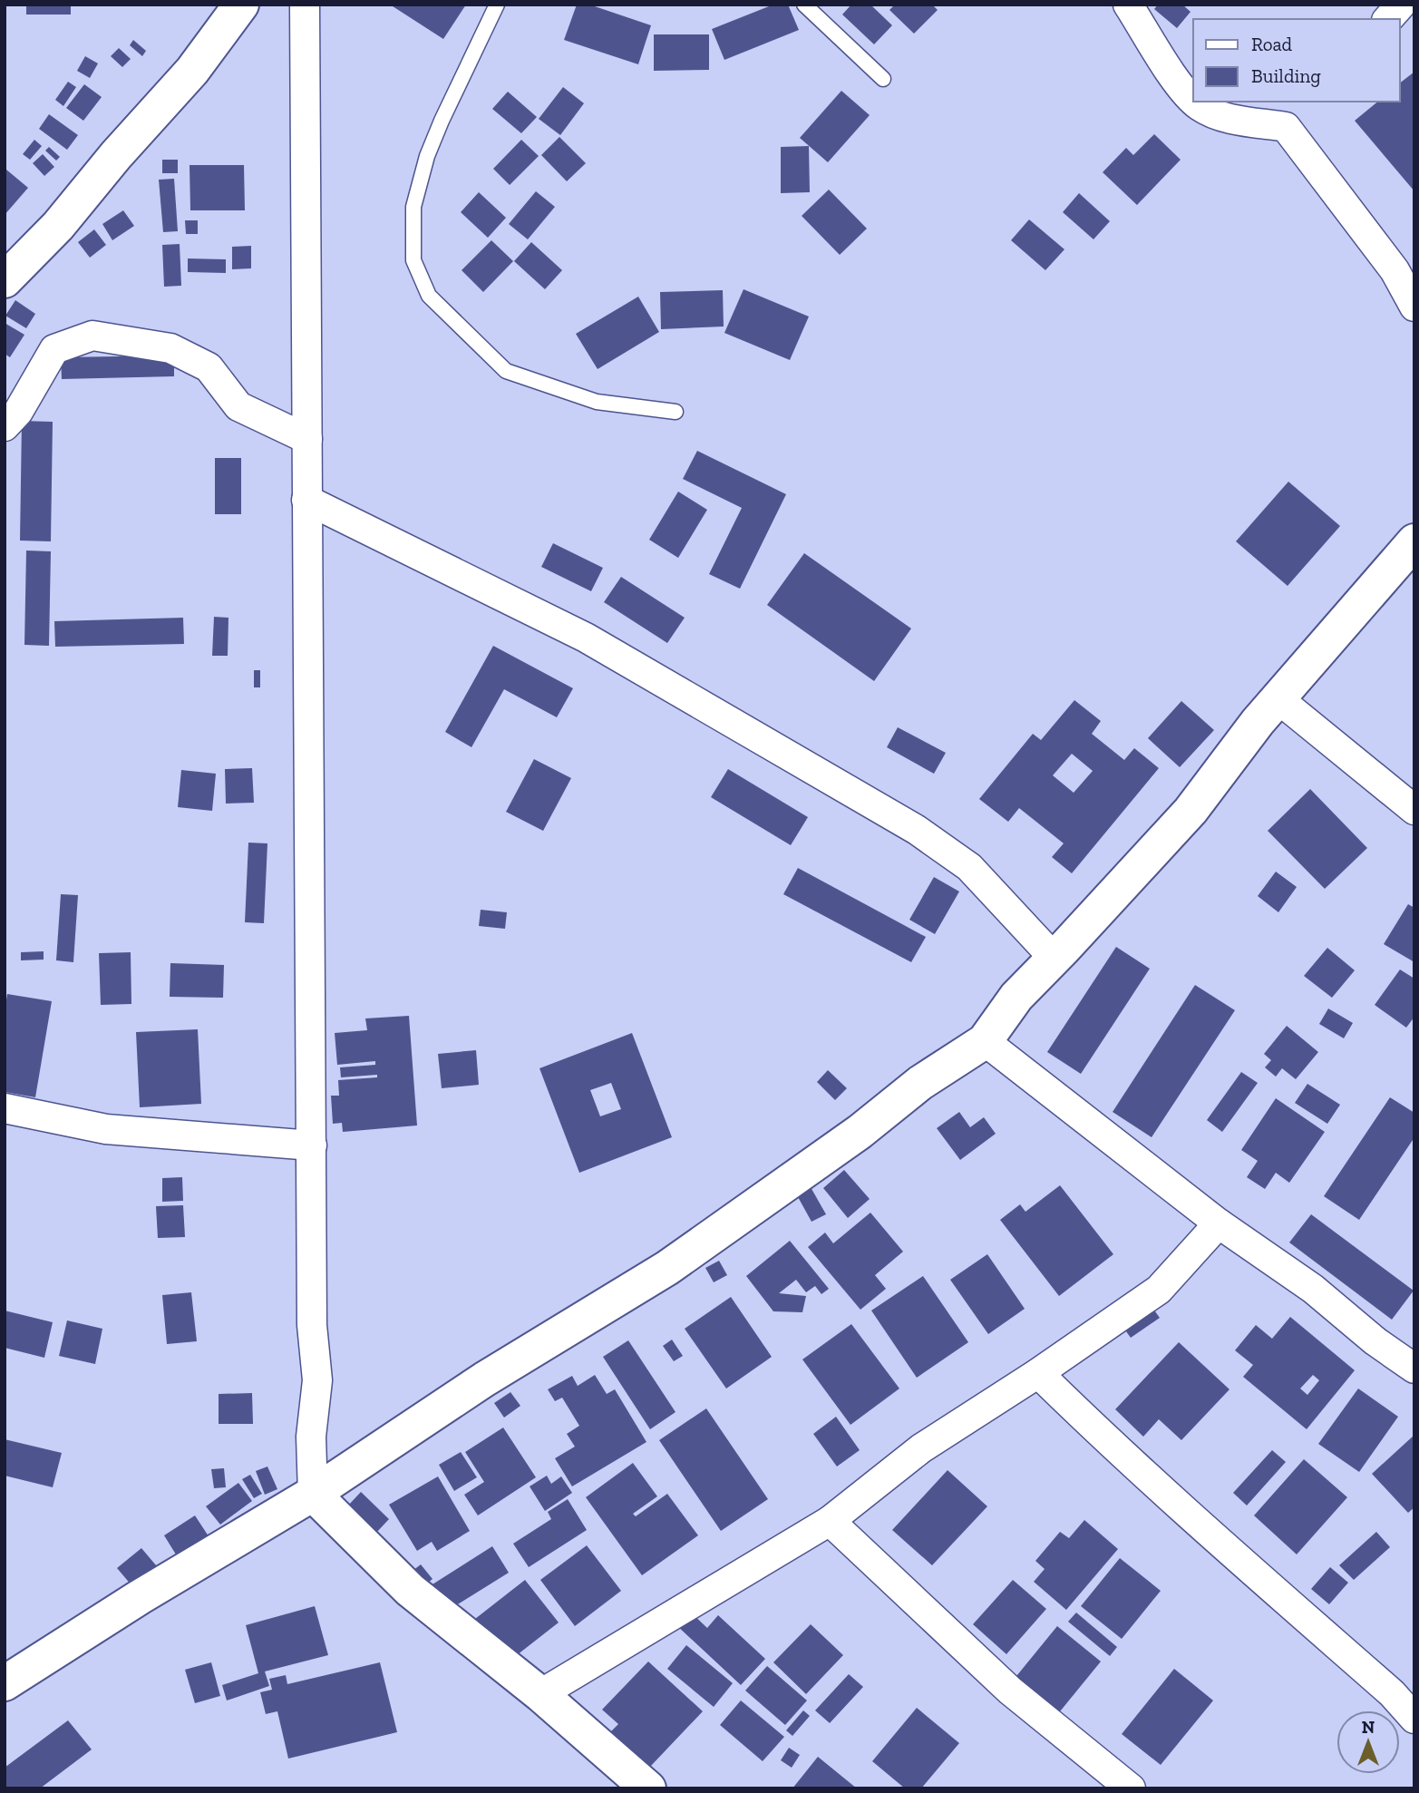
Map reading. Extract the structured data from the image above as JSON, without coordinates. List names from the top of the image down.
{
  "legend": ["Road", "Building"],
  "north": "top"
}
